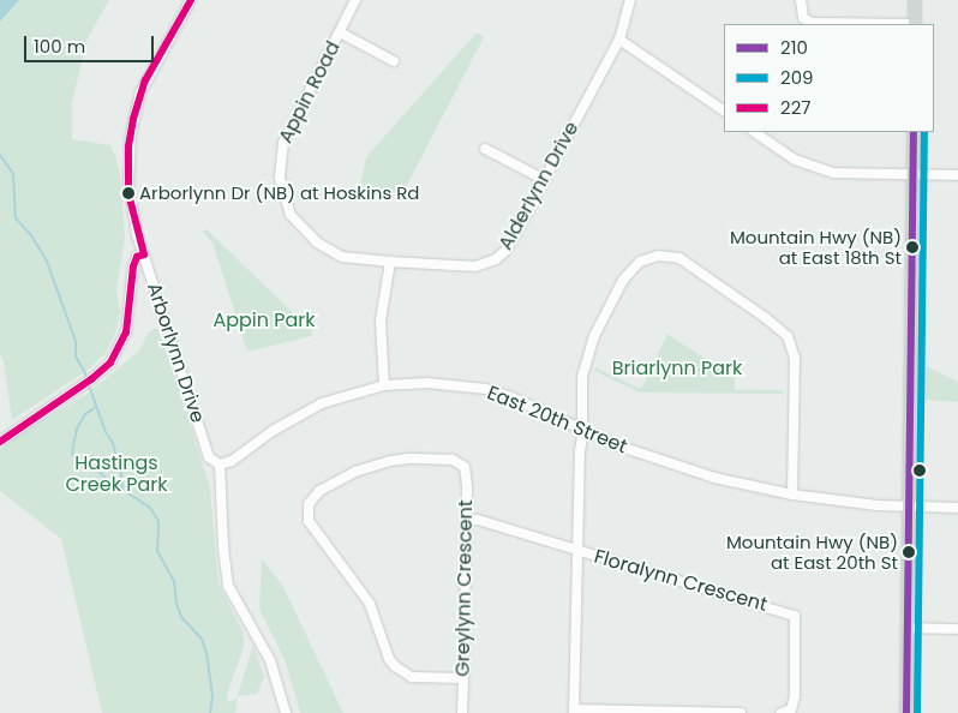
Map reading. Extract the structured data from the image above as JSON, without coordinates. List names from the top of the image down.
{
  "streets": {
    "street": [
      "Appin Road",
      "Alderlynn Drive",
      "Arborlynn Drive",
      "East 20th Street",
      "Floralynn Crescent",
      "Greylynn Crescent"
    ]
  },
  "crossings": [
    ["Appin Road", "Alderlynn Drive"],
    ["Arborlynn Drive", "East 20th Street"],
    ["Floralynn Crescent", "Greylynn Crescent"]
  ],
  "parks": ["Appin Park", "Briarlynn Park", "Hastings Creek Park"],
  "places": ["Arborlynn Dr (NB) at Hoskins Rd", "Mountain Hwy (NB) at East 18th St", "Mountain Hwy (NB) at East 20th St"],
  "lines": ["transit line 227", "transit line 210", "transit line 209"],
  "legend": ["210", "209", "227"],
  "scale_bar": "100 m"
}
